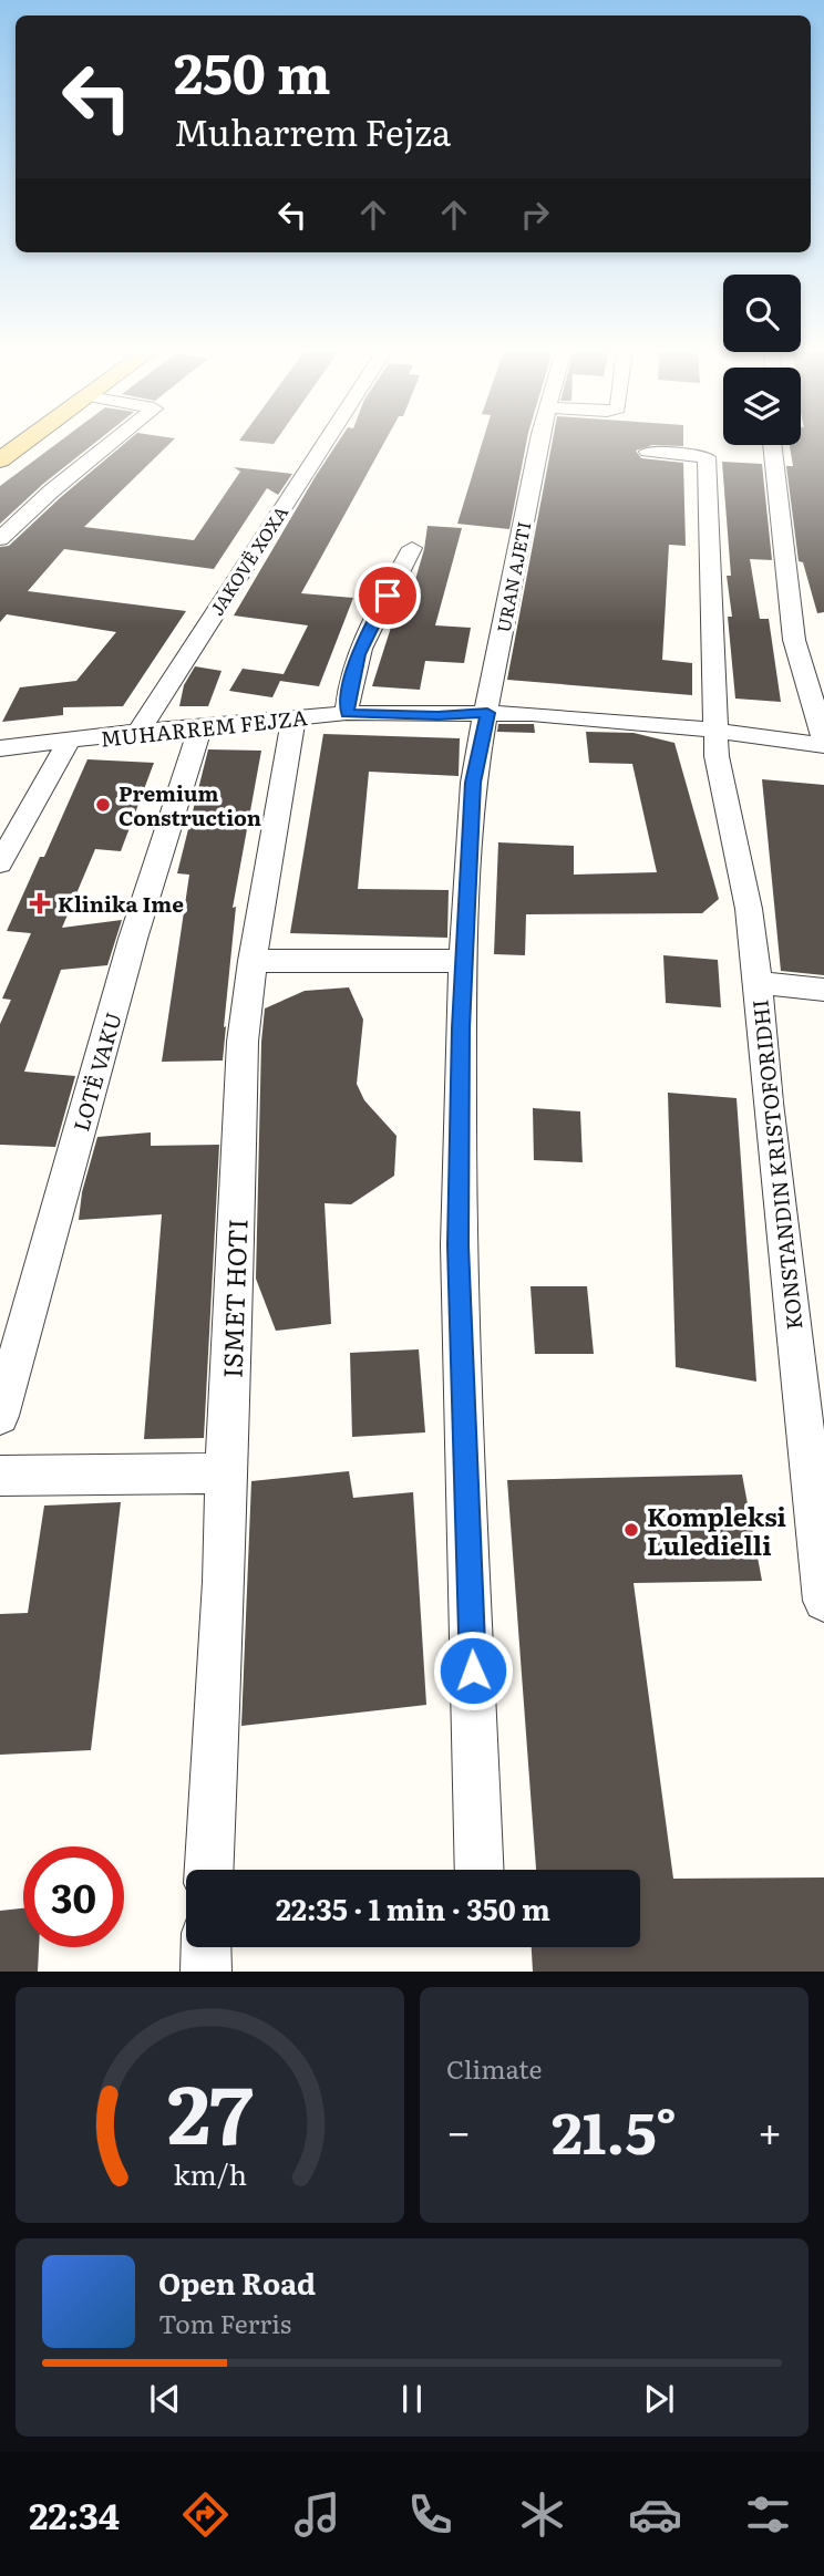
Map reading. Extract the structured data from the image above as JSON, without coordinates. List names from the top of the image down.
{
  "streets": {
    "street": [
      "JAKOVË XOXA",
      "URAN AJETI",
      "MUHARREM FEJZA",
      "LOTË VAKU",
      "KONSTANDIN KRISTOFORIDHI",
      "ISMET HOTI"
    ]
  },
  "crossings": [
    ["JAKOVË XOXA", "MUHARREM FEJZA"],
    ["URAN AJETI", "MUHARREM FEJZA"],
    ["MUHARREM FEJZA", "LOTË VAKU"],
    ["MUHARREM FEJZA", "KONSTANDIN KRISTOFORIDHI"],
    ["MUHARREM FEJZA", "ISMET HOTI"]
  ],
  "places": {
    "other": ["Premium Construction", "Kompleksi Luledielli"],
    "health": ["Klinika Ime"]
  },
  "page": {
    "turn": ["250 m", "Muharrem Fejza"],
    "limit": "30",
    "trip": "22:35 · 1 min · 350 m",
    "tile": "Climate",
    "heat": ["−", "21.5°", "+"],
    "song": ["Open Road", "Tom Ferris"],
    "tabs": "22:34",
    "gauge": ["27", "km/h"]
  }
}
